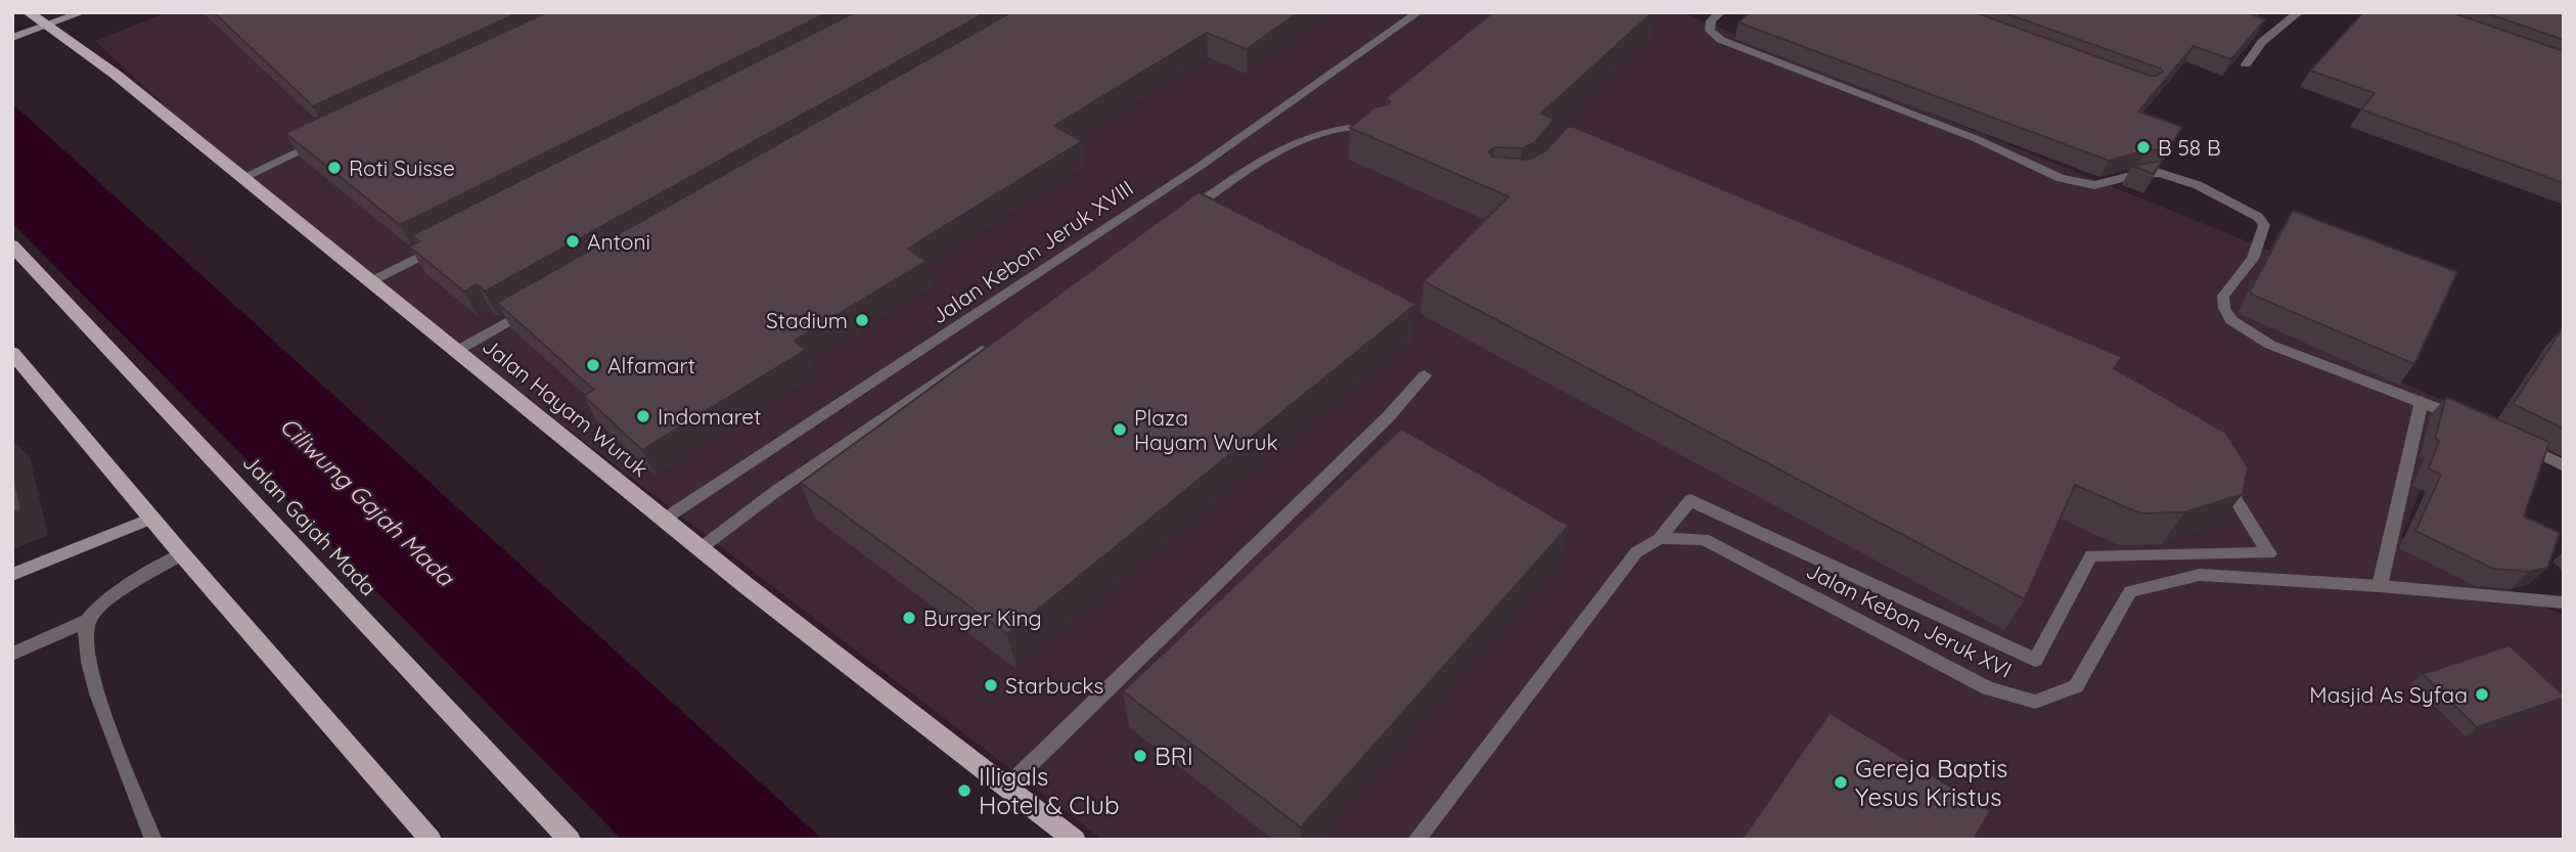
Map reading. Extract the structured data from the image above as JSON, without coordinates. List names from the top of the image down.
{
  "streets": {
    "main road": ["Jalan Hayam Wuruk", "Jalan Gajah Mada"],
    "street": ["Jalan Kebon Jeruk XVIII", "Jalan Kebon Jeruk XVI"]
  },
  "crossings": [
    ["Jalan Kebon Jeruk XVIII", "Jalan Hayam Wuruk"]
  ],
  "water": ["Ciliwung Gajah Mada"],
  "places": [
    "B 58 B",
    "Roti Suisse",
    "Antoni",
    "Stadium",
    "Alfamart",
    "Indomaret",
    "Plaza Hayam Wuruk",
    "Burger King",
    "Starbucks",
    "Masjid As Syfaa",
    "BRI",
    "Gereja Baptis Yesus Kristus",
    "Illigals Hotel & Club"
  ]
}
